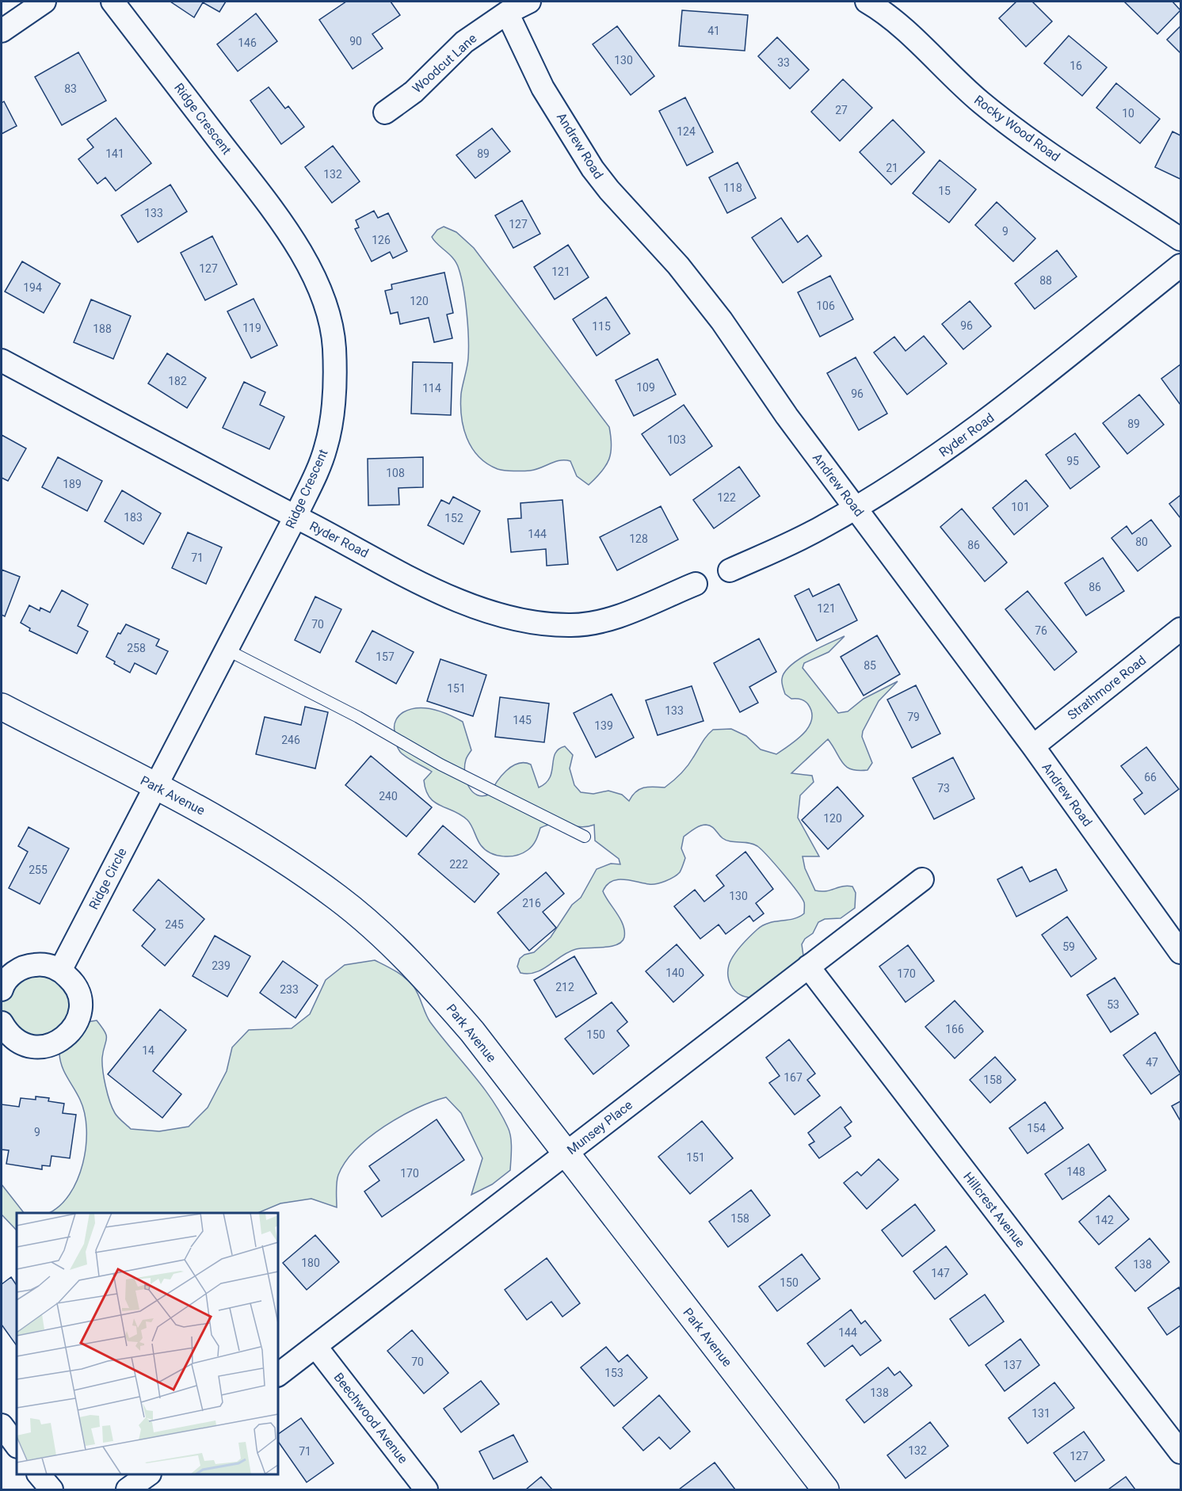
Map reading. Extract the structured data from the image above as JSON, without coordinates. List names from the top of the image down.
{
  "streets": {
    "street": [
      "Woodcut Lane",
      "Ridge Crescent",
      "Rocky Wood Road",
      "Andrew Road",
      "Ryder Road",
      "Strathmore Road",
      "Park Avenue",
      "Ridge Circle",
      "Munsey Place",
      "Hillcrest Avenue",
      "Beechwood Avenue"
    ]
  },
  "crossings": [
    ["Woodcut Lane", "Andrew Road"],
    ["Ridge Crescent", "Ryder Road"],
    ["Ridge Crescent", "Park Avenue"],
    ["Ridge Crescent", "Ridge Circle"],
    ["Andrew Road", "Ryder Road"],
    ["Andrew Road", "Strathmore Road"],
    ["Park Avenue", "Ridge Circle"],
    ["Park Avenue", "Munsey Place"],
    ["Munsey Place", "Hillcrest Avenue"],
    ["Munsey Place", "Beechwood Avenue"]
  ],
  "house_numbers": [
    "41",
    "90",
    "146",
    "130",
    "33",
    "16",
    "83",
    "27",
    "10",
    "124",
    "141",
    "89",
    "21",
    "132",
    "118",
    "15",
    "133",
    "127",
    "9",
    "126",
    "127",
    "121",
    "88",
    "194",
    "120",
    "106",
    "96",
    "115",
    "119",
    "188",
    "182",
    "109",
    "114",
    "96",
    "89",
    "103",
    "95",
    "108",
    "189",
    "122",
    "101",
    "183",
    "152",
    "144",
    "128",
    "80",
    "86",
    "71",
    "86",
    "121",
    "70",
    "76",
    "258",
    "157",
    "85",
    "151",
    "133",
    "79",
    "145",
    "139",
    "246",
    "66",
    "73",
    "240",
    "120",
    "222",
    "255",
    "130",
    "216",
    "245",
    "59",
    "239",
    "140",
    "170",
    "212",
    "233",
    "53",
    "166",
    "150",
    "14",
    "47",
    "167",
    "158",
    "154",
    "9",
    "151",
    "148",
    "170",
    "158",
    "142",
    "180",
    "138",
    "147",
    "150",
    "144",
    "70",
    "137",
    "153",
    "138",
    "131",
    "132",
    "71",
    "127"
  ]
}
